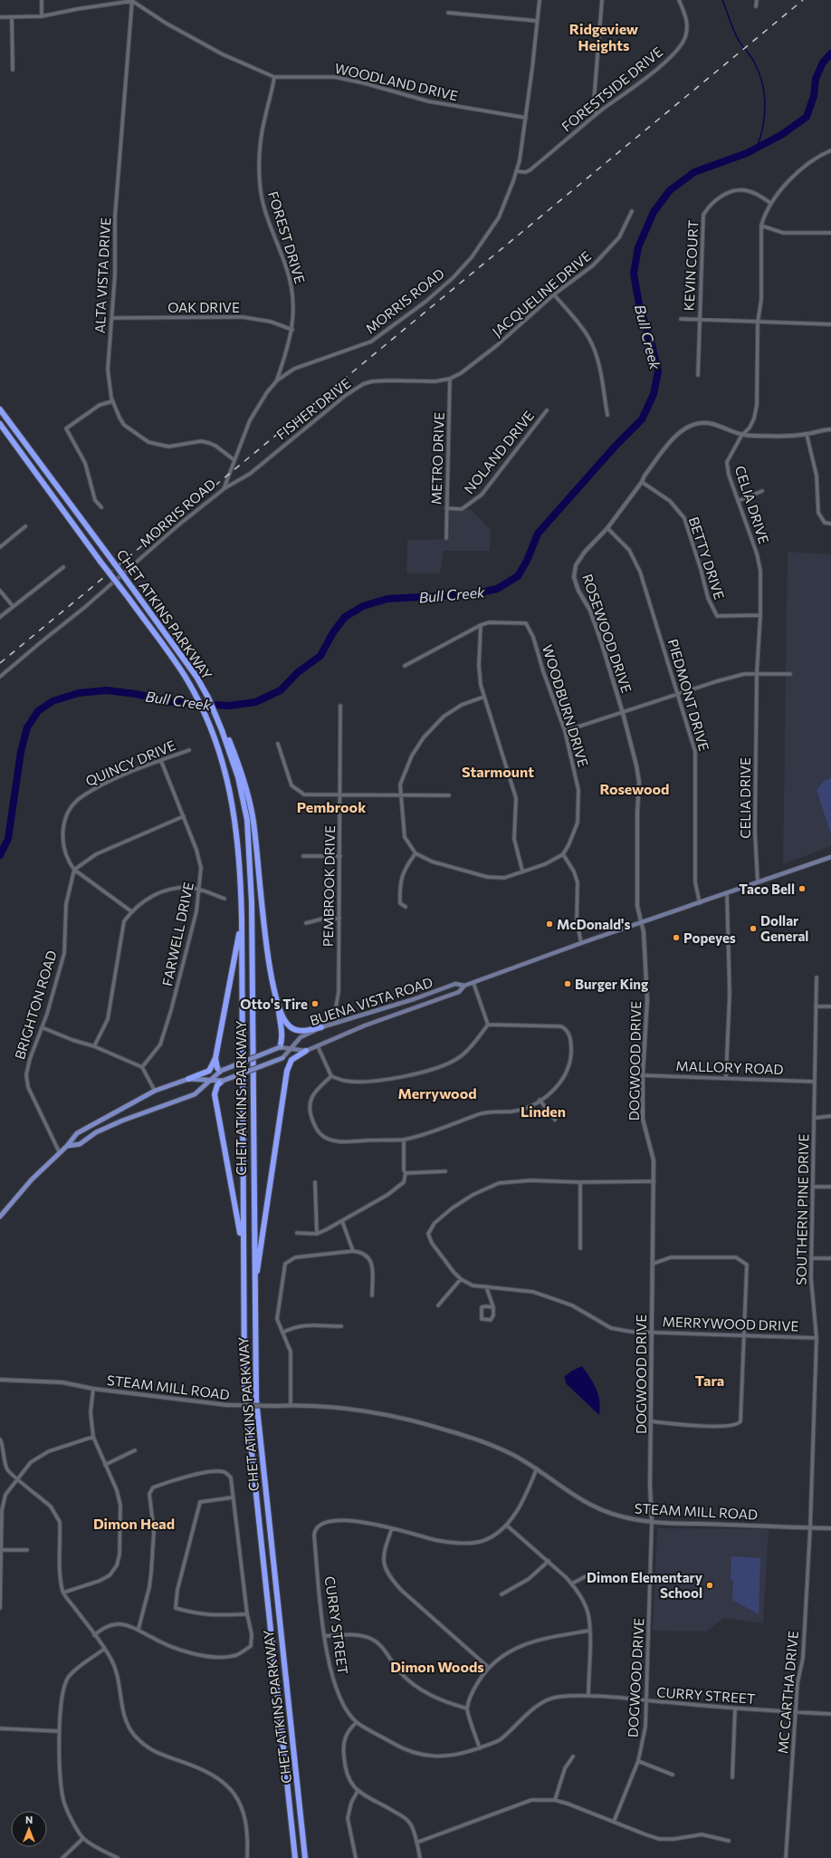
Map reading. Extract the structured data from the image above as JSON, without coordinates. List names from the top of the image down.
{
  "streets": {
    "highway": ["CHET ATKINS PARKWAY"],
    "main road": ["BUENA VISTA ROAD"],
    "street": [
      "WOODLAND DRIVE",
      "FORESTSIDE DRIVE",
      "FOREST DRIVE",
      "KEVIN COURT",
      "ALTA VISTA DRIVE",
      "JACQUELINE DRIVE",
      "MORRIS ROAD",
      "OAK DRIVE",
      "FISHER DRIVE",
      "NOLAND DRIVE",
      "METRO DRIVE",
      "CELIA DRIVE",
      "BETTY DRIVE",
      "ROSEWOOD DRIVE",
      "PIEDMONT DRIVE",
      "WOODBURN DRIVE",
      "QUINCY DRIVE",
      "PEMBROOK DRIVE",
      "FARWELL DRIVE",
      "BRIGHTON ROAD",
      "DOGWOOD DRIVE",
      "MALLORY ROAD",
      "SOUTHERN PINE DRIVE",
      "MERRYWOOD DRIVE",
      "STEAM MILL ROAD",
      "CURRY STREET",
      "MC CARTHA DRIVE"
    ]
  },
  "crossings": [
    ["WOODLAND DRIVE", "FOREST DRIVE"],
    ["WOODLAND DRIVE", "ALTA VISTA DRIVE"],
    ["WOODLAND DRIVE", "MORRIS ROAD"],
    ["FORESTSIDE DRIVE", "MORRIS ROAD"],
    ["FOREST DRIVE", "MORRIS ROAD"],
    ["FOREST DRIVE", "OAK DRIVE"],
    ["KEVIN COURT", "CELIA DRIVE"],
    ["ALTA VISTA DRIVE", "MORRIS ROAD"],
    ["ALTA VISTA DRIVE", "OAK DRIVE"],
    ["JACQUELINE DRIVE", "FISHER DRIVE"],
    ["JACQUELINE DRIVE", "METRO DRIVE"],
    ["MORRIS ROAD", "FISHER DRIVE"],
    ["FISHER DRIVE", "METRO DRIVE"],
    ["NOLAND DRIVE", "METRO DRIVE"],
    ["CELIA DRIVE", "BETTY DRIVE"],
    ["CELIA DRIVE", "ROSEWOOD DRIVE"],
    ["CELIA DRIVE", "BUENA VISTA ROAD"],
    ["BETTY DRIVE", "ROSEWOOD DRIVE"],
    ["ROSEWOOD DRIVE", "PIEDMONT DRIVE"],
    ["ROSEWOOD DRIVE", "BUENA VISTA ROAD"],
    ["ROSEWOOD DRIVE", "DOGWOOD DRIVE"],
    ["PIEDMONT DRIVE", "BUENA VISTA ROAD"],
    ["QUINCY DRIVE", "FARWELL DRIVE"],
    ["QUINCY DRIVE", "BRIGHTON ROAD"],
    ["PEMBROOK DRIVE", "BUENA VISTA ROAD"],
    ["BUENA VISTA ROAD", "BRIGHTON ROAD"],
    ["BUENA VISTA ROAD", "DOGWOOD DRIVE"],
    ["DOGWOOD DRIVE", "MALLORY ROAD"],
    ["DOGWOOD DRIVE", "MERRYWOOD DRIVE"],
    ["DOGWOOD DRIVE", "STEAM MILL ROAD"],
    ["DOGWOOD DRIVE", "CURRY STREET"],
    ["MALLORY ROAD", "SOUTHERN PINE DRIVE"],
    ["SOUTHERN PINE DRIVE", "MERRYWOOD DRIVE"],
    ["SOUTHERN PINE DRIVE", "STEAM MILL ROAD"],
    ["SOUTHERN PINE DRIVE", "MC CARTHA DRIVE"],
    ["STEAM MILL ROAD", "MC CARTHA DRIVE"],
    ["CURRY STREET", "MC CARTHA DRIVE"]
  ],
  "districts": [
    "Ridgeview Heights",
    "Starmount",
    "Rosewood",
    "Pembrook",
    "Merrywood",
    "Linden",
    "Tara",
    "Dimon Head",
    "Dimon Woods"
  ],
  "water": ["Bull Creek"],
  "places": [
    "Taco Bell",
    "McDonald's",
    "Dollar General",
    "Popeyes",
    "Burger King",
    "Otto's Tire",
    "Dimon Elementary School"
  ],
  "north": "top"
}
